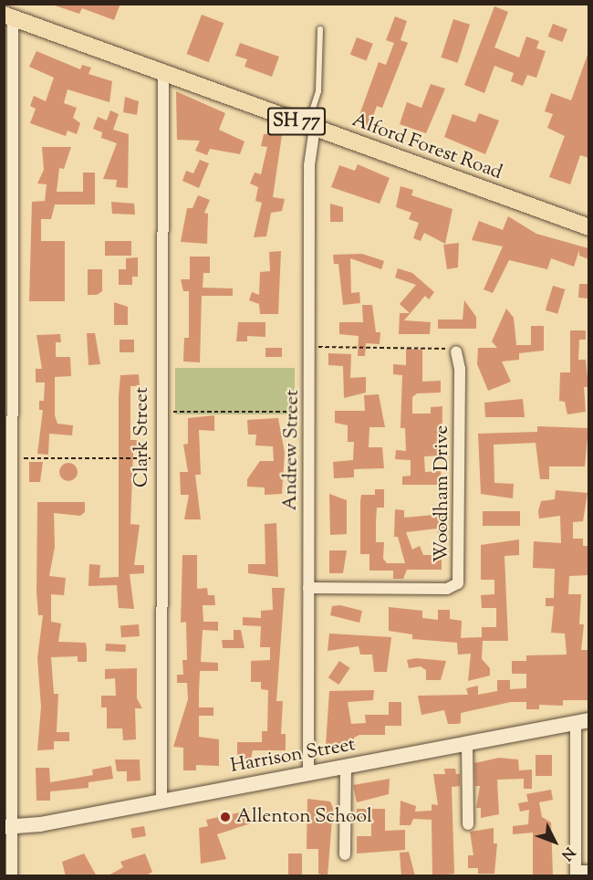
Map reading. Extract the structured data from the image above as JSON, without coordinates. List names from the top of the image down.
{
  "streets": {
    "main road": ["SH 77", "Alford Forest Road"],
    "street": [
      "Clark Street",
      "Andrew Street",
      "Woodham Drive",
      "Harrison Street"
    ]
  },
  "crossings": [
    ["Alford Forest Road", "Clark Street"],
    ["Alford Forest Road", "Andrew Street"],
    ["Clark Street", "Harrison Street"],
    ["Andrew Street", "Woodham Drive"],
    ["Andrew Street", "Harrison Street"]
  ],
  "places": ["Allenton School"],
  "north": "bottom right"
}
